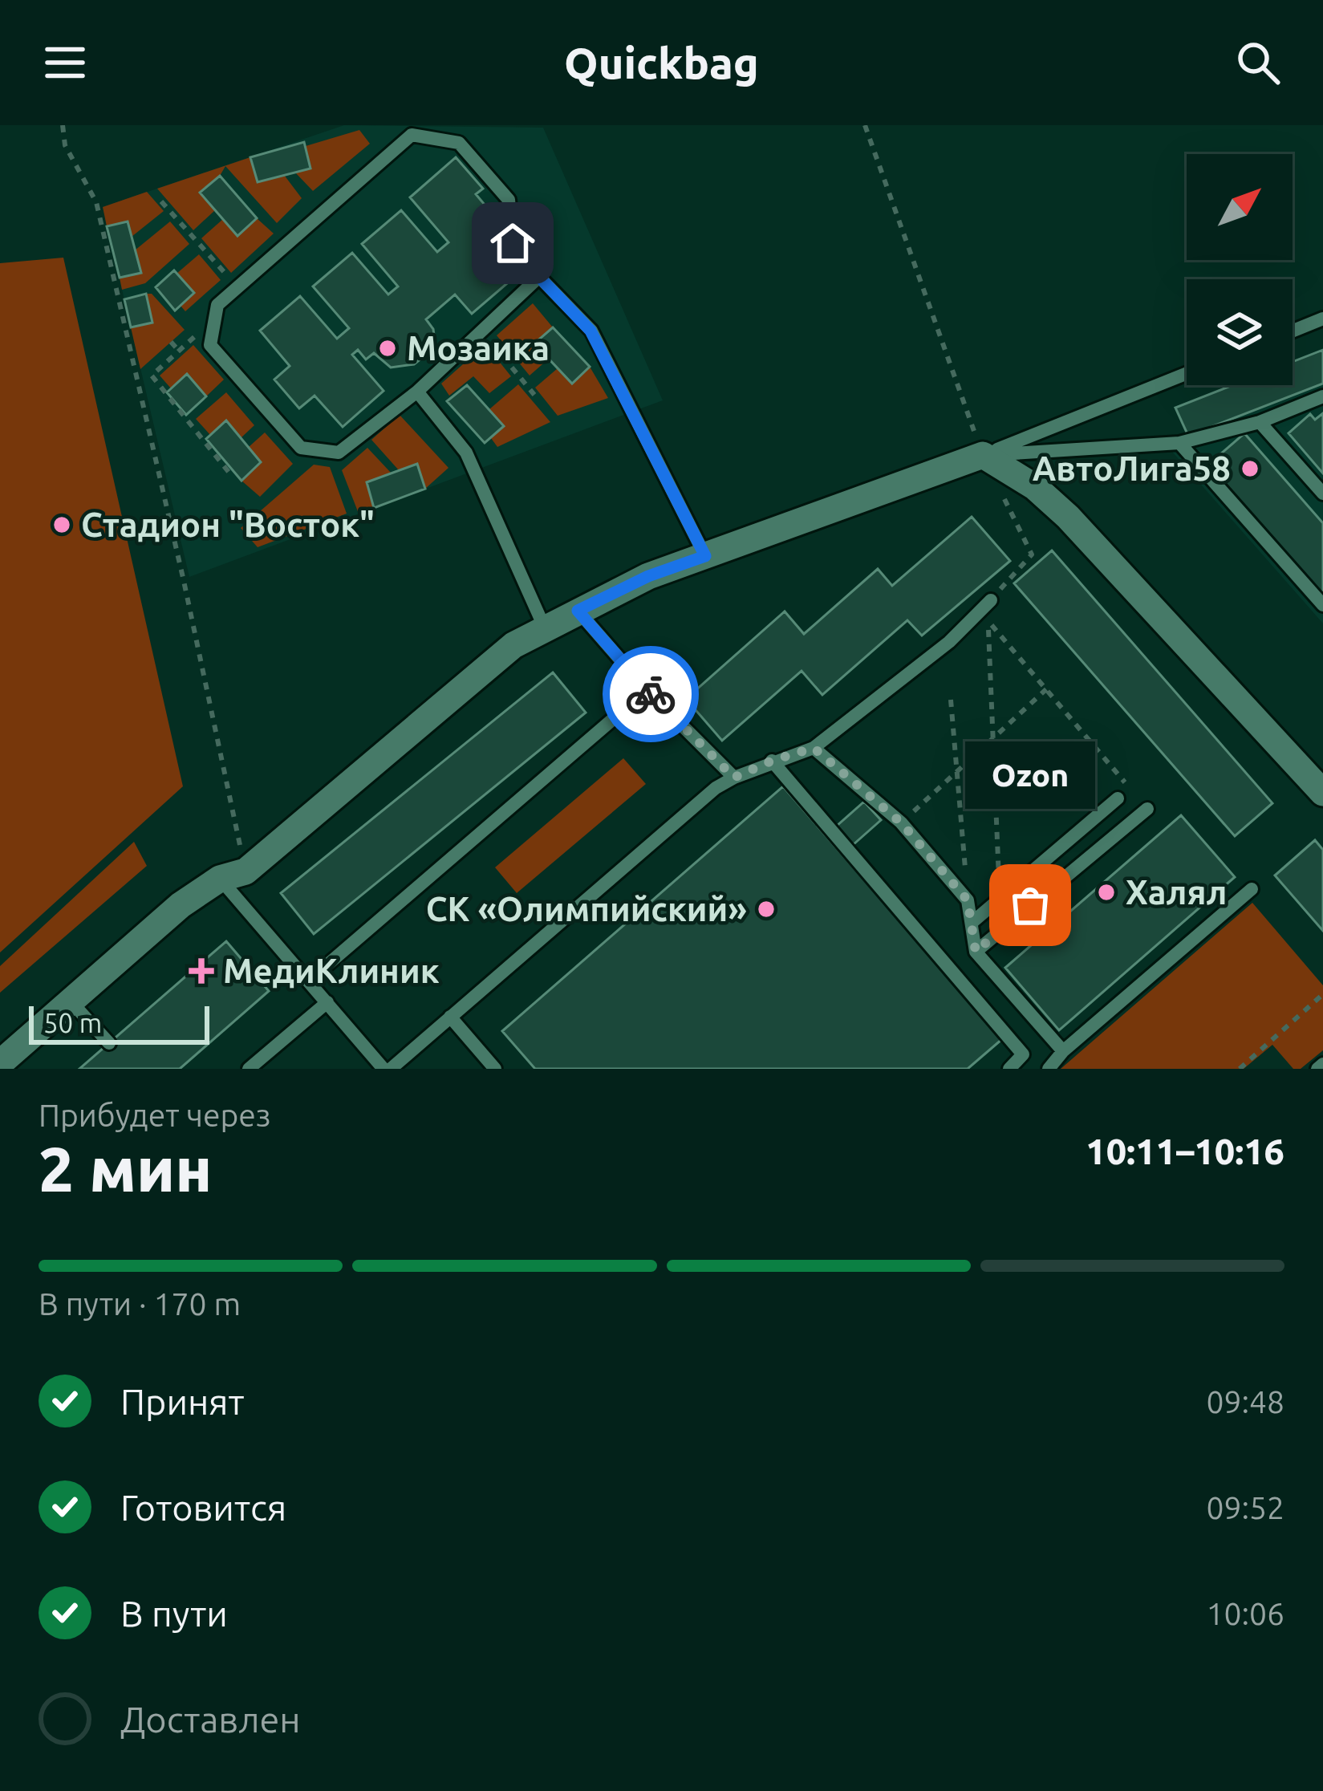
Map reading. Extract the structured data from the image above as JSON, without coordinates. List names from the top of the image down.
{
  "places": {
    "other": [
      "Мозаика",
      "АвтоЛига58",
      "Стадион \"Восток\"",
      "Халял",
      "Ozon",
      "СК «Олимпийский»"
    ],
    "health": ["МедиКлиник"]
  },
  "scale_bar": "50 m",
  "north": "top right",
  "page": {
    "header": "Quickbag",
    "bubble": "Ozon",
    "scale": "50 m",
    "heading": ["2 мин", "Прибудет через", "10:11–10:16"],
    "bar": "В пути · 170 m",
    "list": [
      ["Принят", "09:48"],
      ["Готовится", "09:52"],
      ["В пути", "10:06"],
      "Доставлен"
    ]
  }
}
